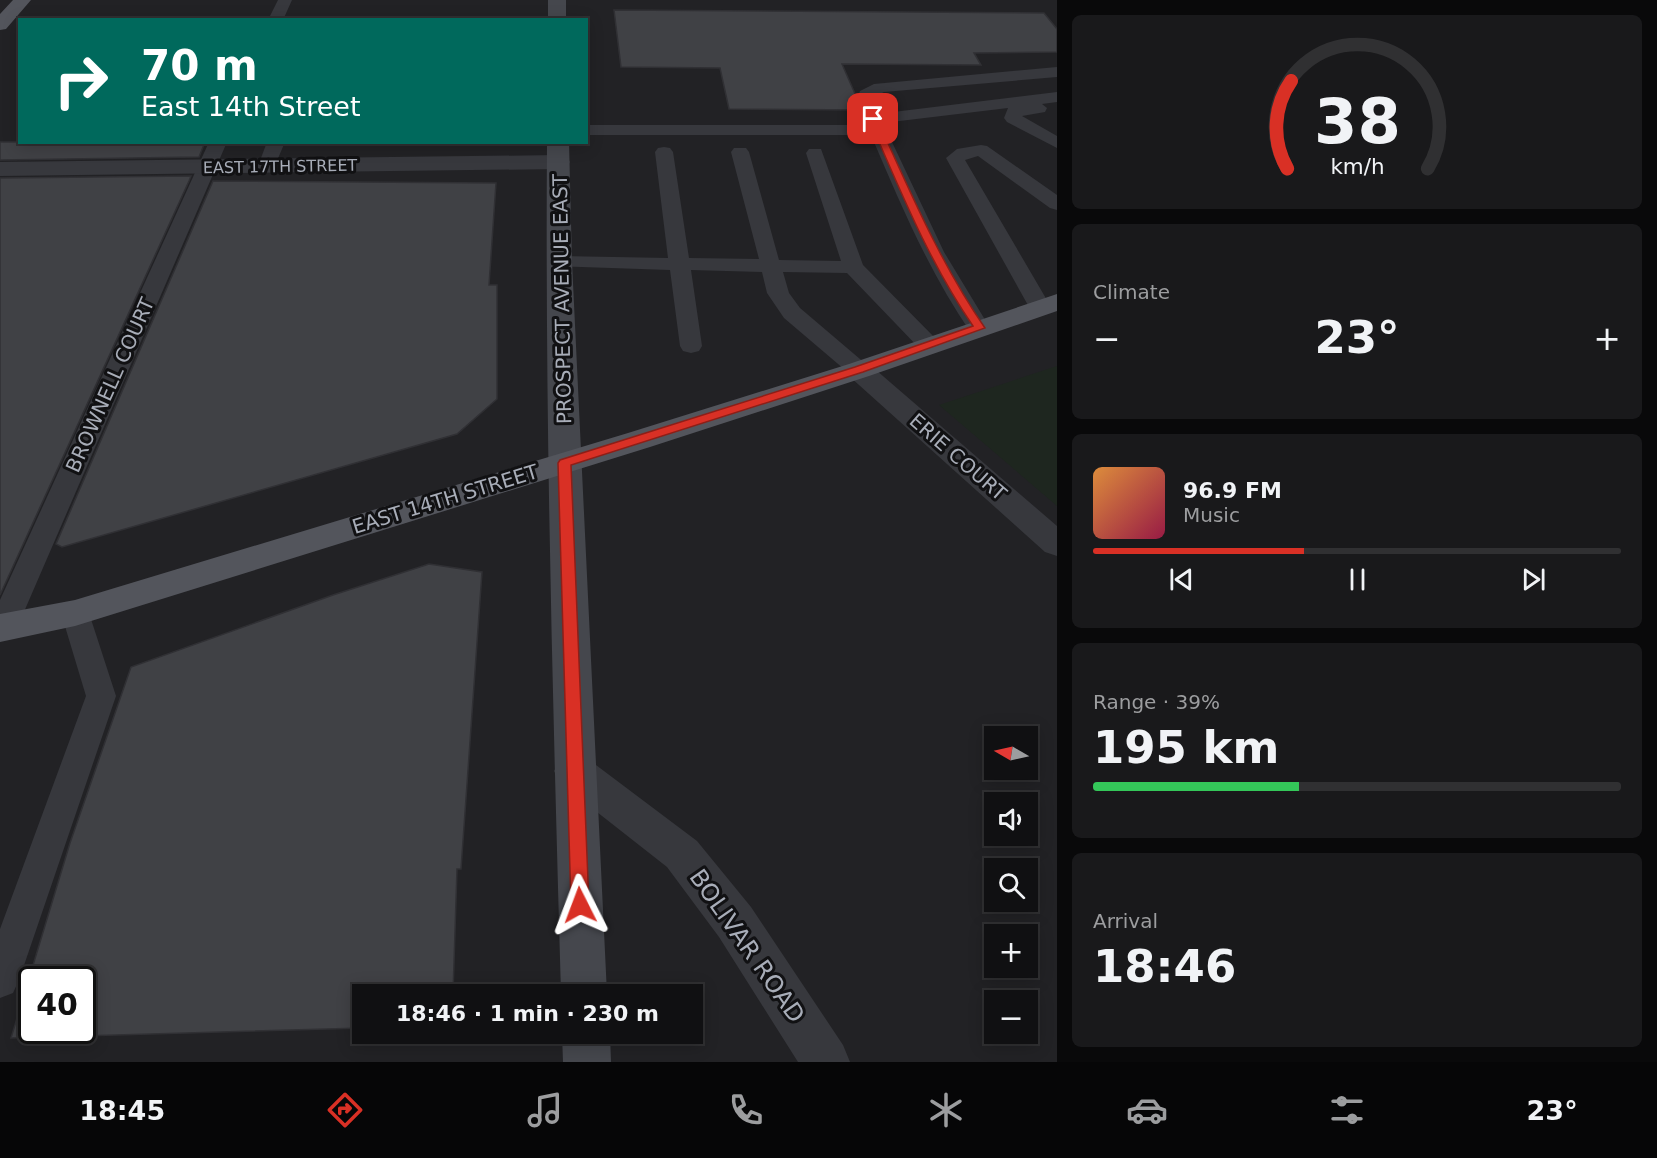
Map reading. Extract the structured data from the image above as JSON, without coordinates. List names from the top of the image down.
{
  "streets": {
    "main road": ["EAST 14TH STREET"],
    "street": [
      "EAST 17TH STREET",
      "PROSPECT AVENUE EAST",
      "ERIE COURT",
      "BOLIVAR ROAD"
    ],
    "lane": ["BROWNELL COURT"]
  },
  "crossings": [
    ["EAST 17TH STREET", "PROSPECT AVENUE EAST"],
    ["EAST 17TH STREET", "BROWNELL COURT"],
    ["PROSPECT AVENUE EAST", "EAST 14TH STREET"],
    ["PROSPECT AVENUE EAST", "BOLIVAR ROAD"],
    ["BROWNELL COURT", "EAST 14TH STREET"],
    ["ERIE COURT", "EAST 14TH STREET"]
  ],
  "north": "left",
  "page": {
    "turn": ["70 m", "East 14th Street"],
    "tile": [
      "Climate",
      ["Range · 39%", "195 km"],
      ["Arrival", "18:46"]
    ],
    "heat": ["−", "23°", "+"],
    "song": ["96.9 FM", "Music"],
    "map_buttons": ["+", "−"],
    "limit": "40",
    "trip": "18:46 · 1 min · 230 m",
    "tabs": ["18:45", "23°"],
    "gauge": ["38", "km/h"]
  }
}
